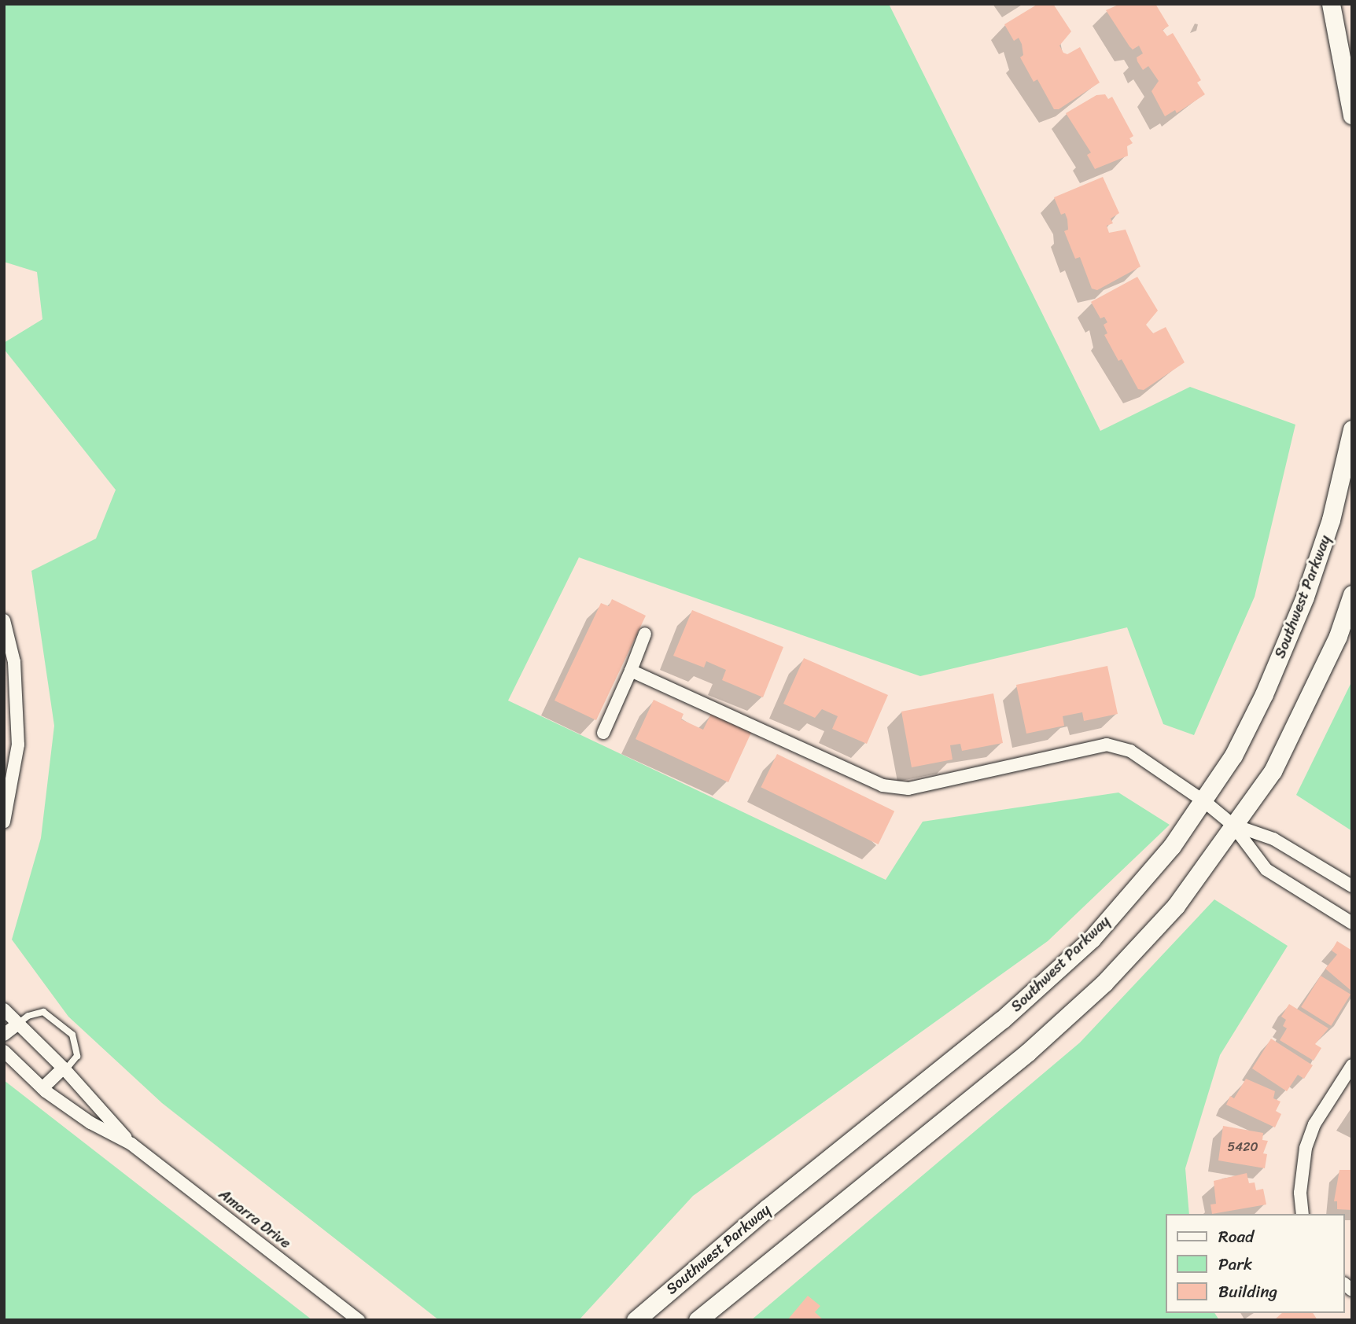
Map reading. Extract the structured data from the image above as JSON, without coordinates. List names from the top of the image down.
{
  "streets": {
    "main road": ["Southwest Parkway"],
    "street": ["Amarra Drive"]
  },
  "house_numbers": ["5420"],
  "legend": ["Road", "Park", "Building"]
}
